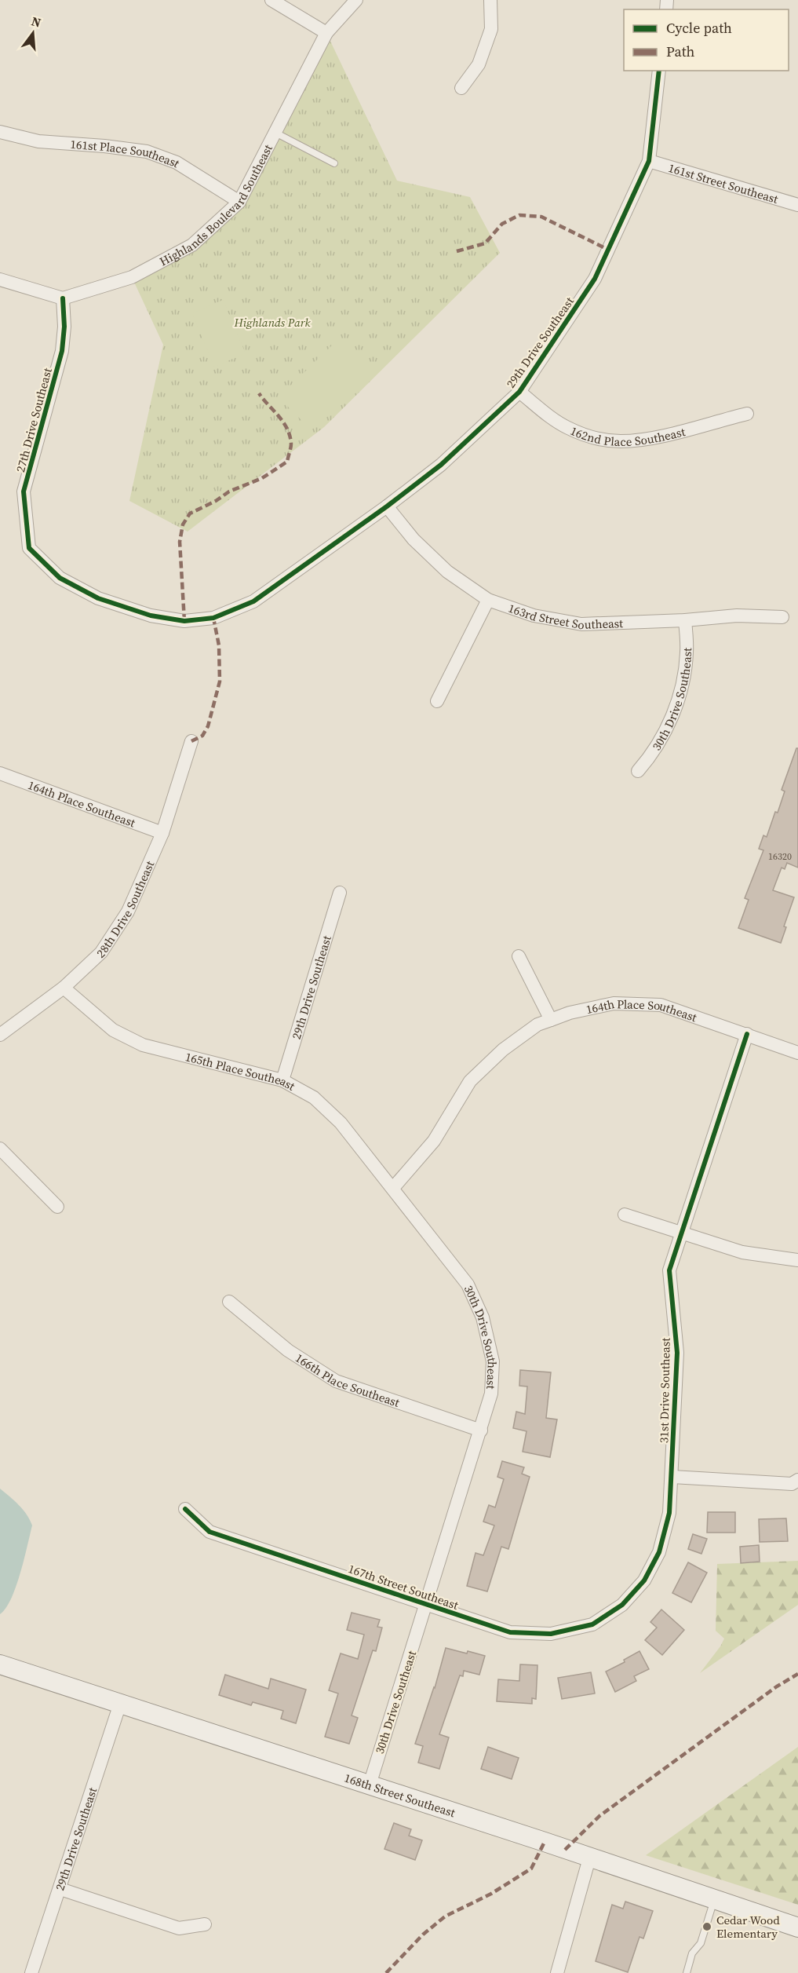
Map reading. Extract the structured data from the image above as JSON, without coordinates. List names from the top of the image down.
{
  "streets": {
    "street": [
      "161st Place Southeast",
      "161st Street Southeast",
      "Highlands Boulevard Southeast",
      "29th Drive Southeast",
      "27th Drive Southeast",
      "162nd Place Southeast",
      "163rd Street Southeast",
      "30th Drive Southeast",
      "164th Place Southeast",
      "28th Drive Southeast",
      "165th Place Southeast",
      "166th Place Southeast",
      "31st Drive Southeast",
      "167th Street Southeast",
      "168th Street Southeast"
    ]
  },
  "crossings": [
    ["161st Place Southeast", "Highlands Boulevard Southeast"],
    ["161st Street Southeast", "29th Drive Southeast"],
    ["Highlands Boulevard Southeast", "27th Drive Southeast"],
    ["29th Drive Southeast", "27th Drive Southeast"],
    ["29th Drive Southeast", "162nd Place Southeast"],
    ["29th Drive Southeast", "163rd Street Southeast"],
    ["29th Drive Southeast", "165th Place Southeast"],
    ["29th Drive Southeast", "168th Street Southeast"],
    ["163rd Street Southeast", "30th Drive Southeast"],
    ["30th Drive Southeast", "165th Place Southeast"],
    ["30th Drive Southeast", "166th Place Southeast"],
    ["30th Drive Southeast", "167th Street Southeast"],
    ["30th Drive Southeast", "168th Street Southeast"],
    ["164th Place Southeast", "28th Drive Southeast"],
    ["164th Place Southeast", "31st Drive Southeast"],
    ["28th Drive Southeast", "165th Place Southeast"],
    ["31st Drive Southeast", "167th Street Southeast"]
  ],
  "parks": ["Highlands Park"],
  "places": ["Cedar Wood Elementary"],
  "house_numbers": ["16320"],
  "legend": ["Cycle path", "Path"],
  "north": "top"
}
